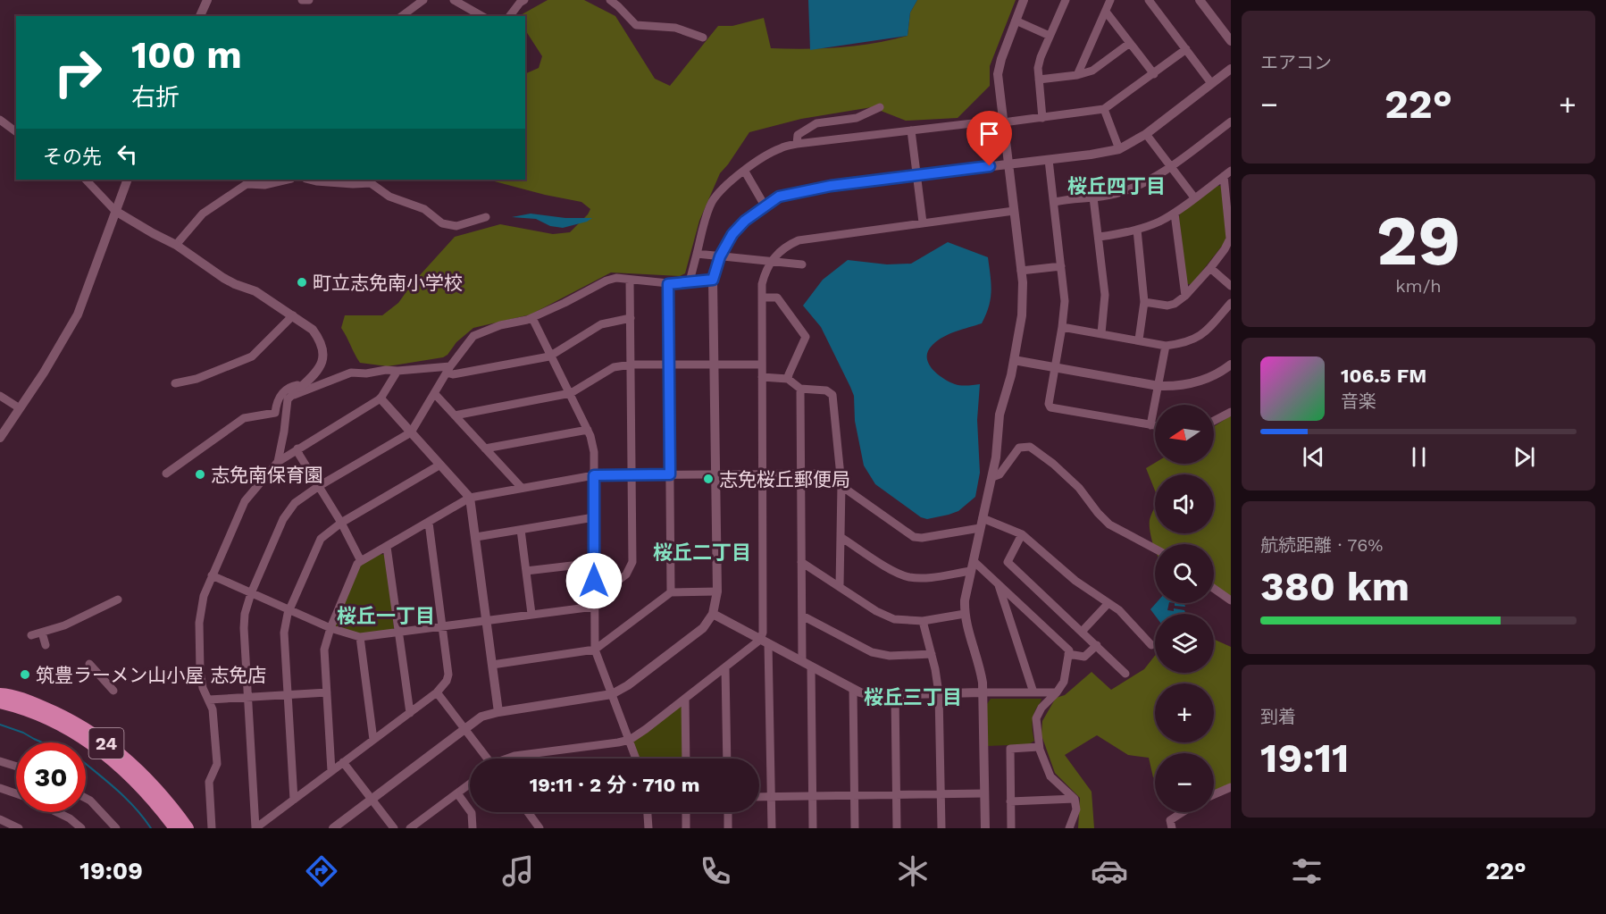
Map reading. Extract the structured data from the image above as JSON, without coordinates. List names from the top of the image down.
{
  "streets": {
    "main road": ["24"]
  },
  "districts": [
    "桜丘四丁目",
    "桜丘二丁目",
    "桜丘一丁目",
    "桜丘三丁目"
  ],
  "places": [
    "町立志免南小学校",
    "志免南保育園",
    "志免桜丘郵便局",
    "筑豊ラーメン山小屋 志免店"
  ],
  "north": "left",
  "page": {
    "tile": [
      "エアコン",
      ["29", "km/h"],
      ["航続距離 · 76%", "380 km"],
      ["到着", "19:11"]
    ],
    "turn": ["100 m", "右折"],
    "heat": ["−", "22°", "+"],
    "then": "その先",
    "song": ["106.5 FM", "音楽"],
    "map_buttons": ["+", "−"],
    "limit": "30",
    "trip": "19:11 · 2 分 · 710 m",
    "tabs": ["19:09", "22°"]
  }
}
